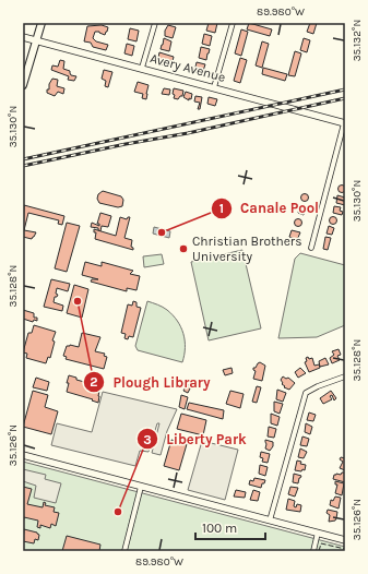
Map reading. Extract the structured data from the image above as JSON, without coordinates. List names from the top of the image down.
{
  "streets": {
    "main road": ["Avery Avenue"]
  },
  "places": [
    "Canale Pool",
    "Christian Brothers University",
    "Plough Library",
    "Liberty Park"
  ],
  "scale_bar": "100 m",
  "coordinates": [
    "89.980°W",
    "35.132°N",
    "35.130°N",
    "35.128°N",
    "35.126°N"
  ]
}
